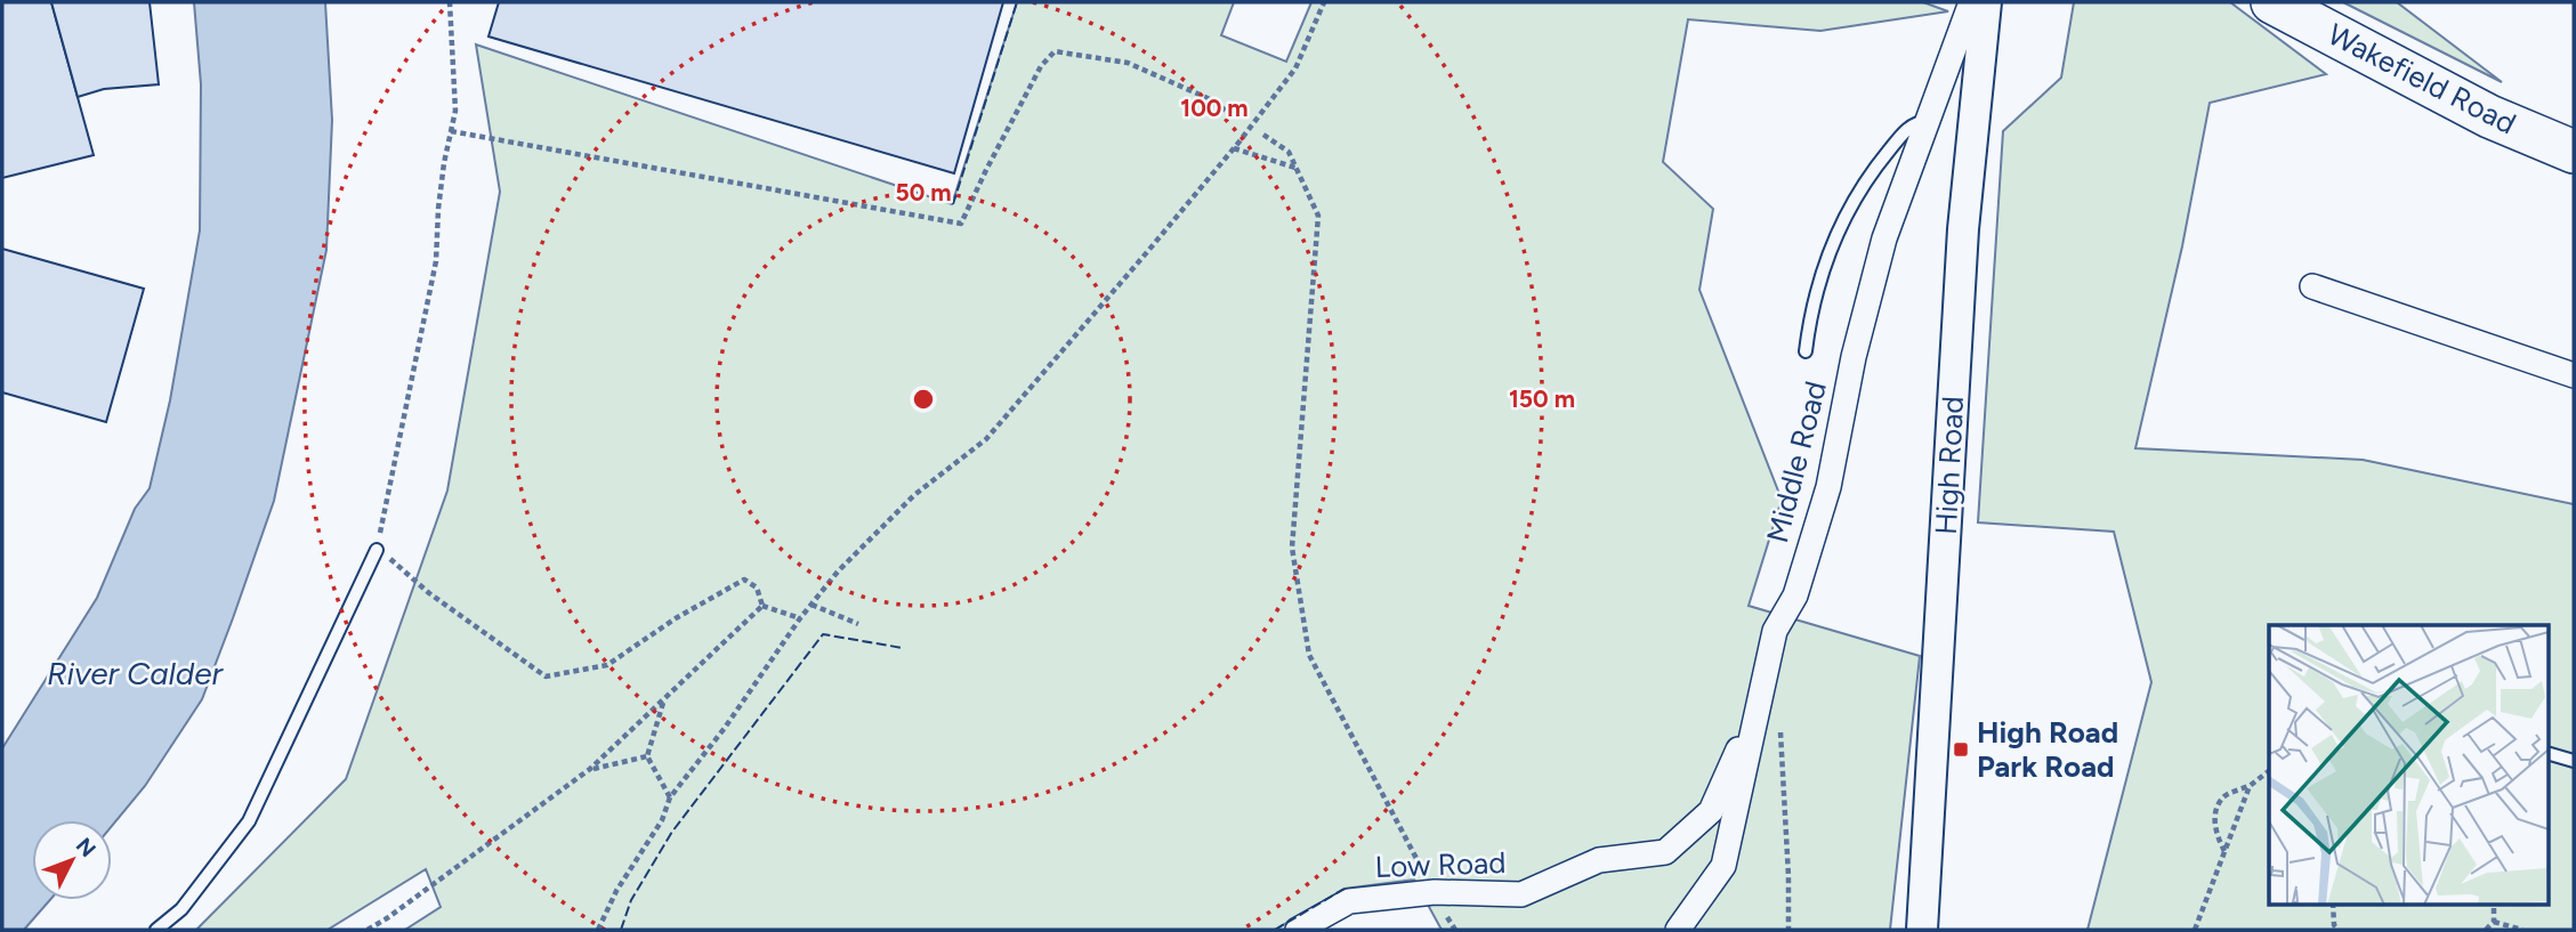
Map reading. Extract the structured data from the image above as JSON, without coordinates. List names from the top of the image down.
{
  "streets": {
    "highway": ["Wakefield Road"],
    "street": ["Middle Road", "High Road", "Low Road"]
  },
  "crossings": [
    ["Middle Road", "Low Road"]
  ],
  "water": ["River Calder"],
  "places": {
    "transit": ["High Road Park Road"]
  },
  "north": "top right",
  "rings": ["100 m", "50 m", "150 m"]
}
